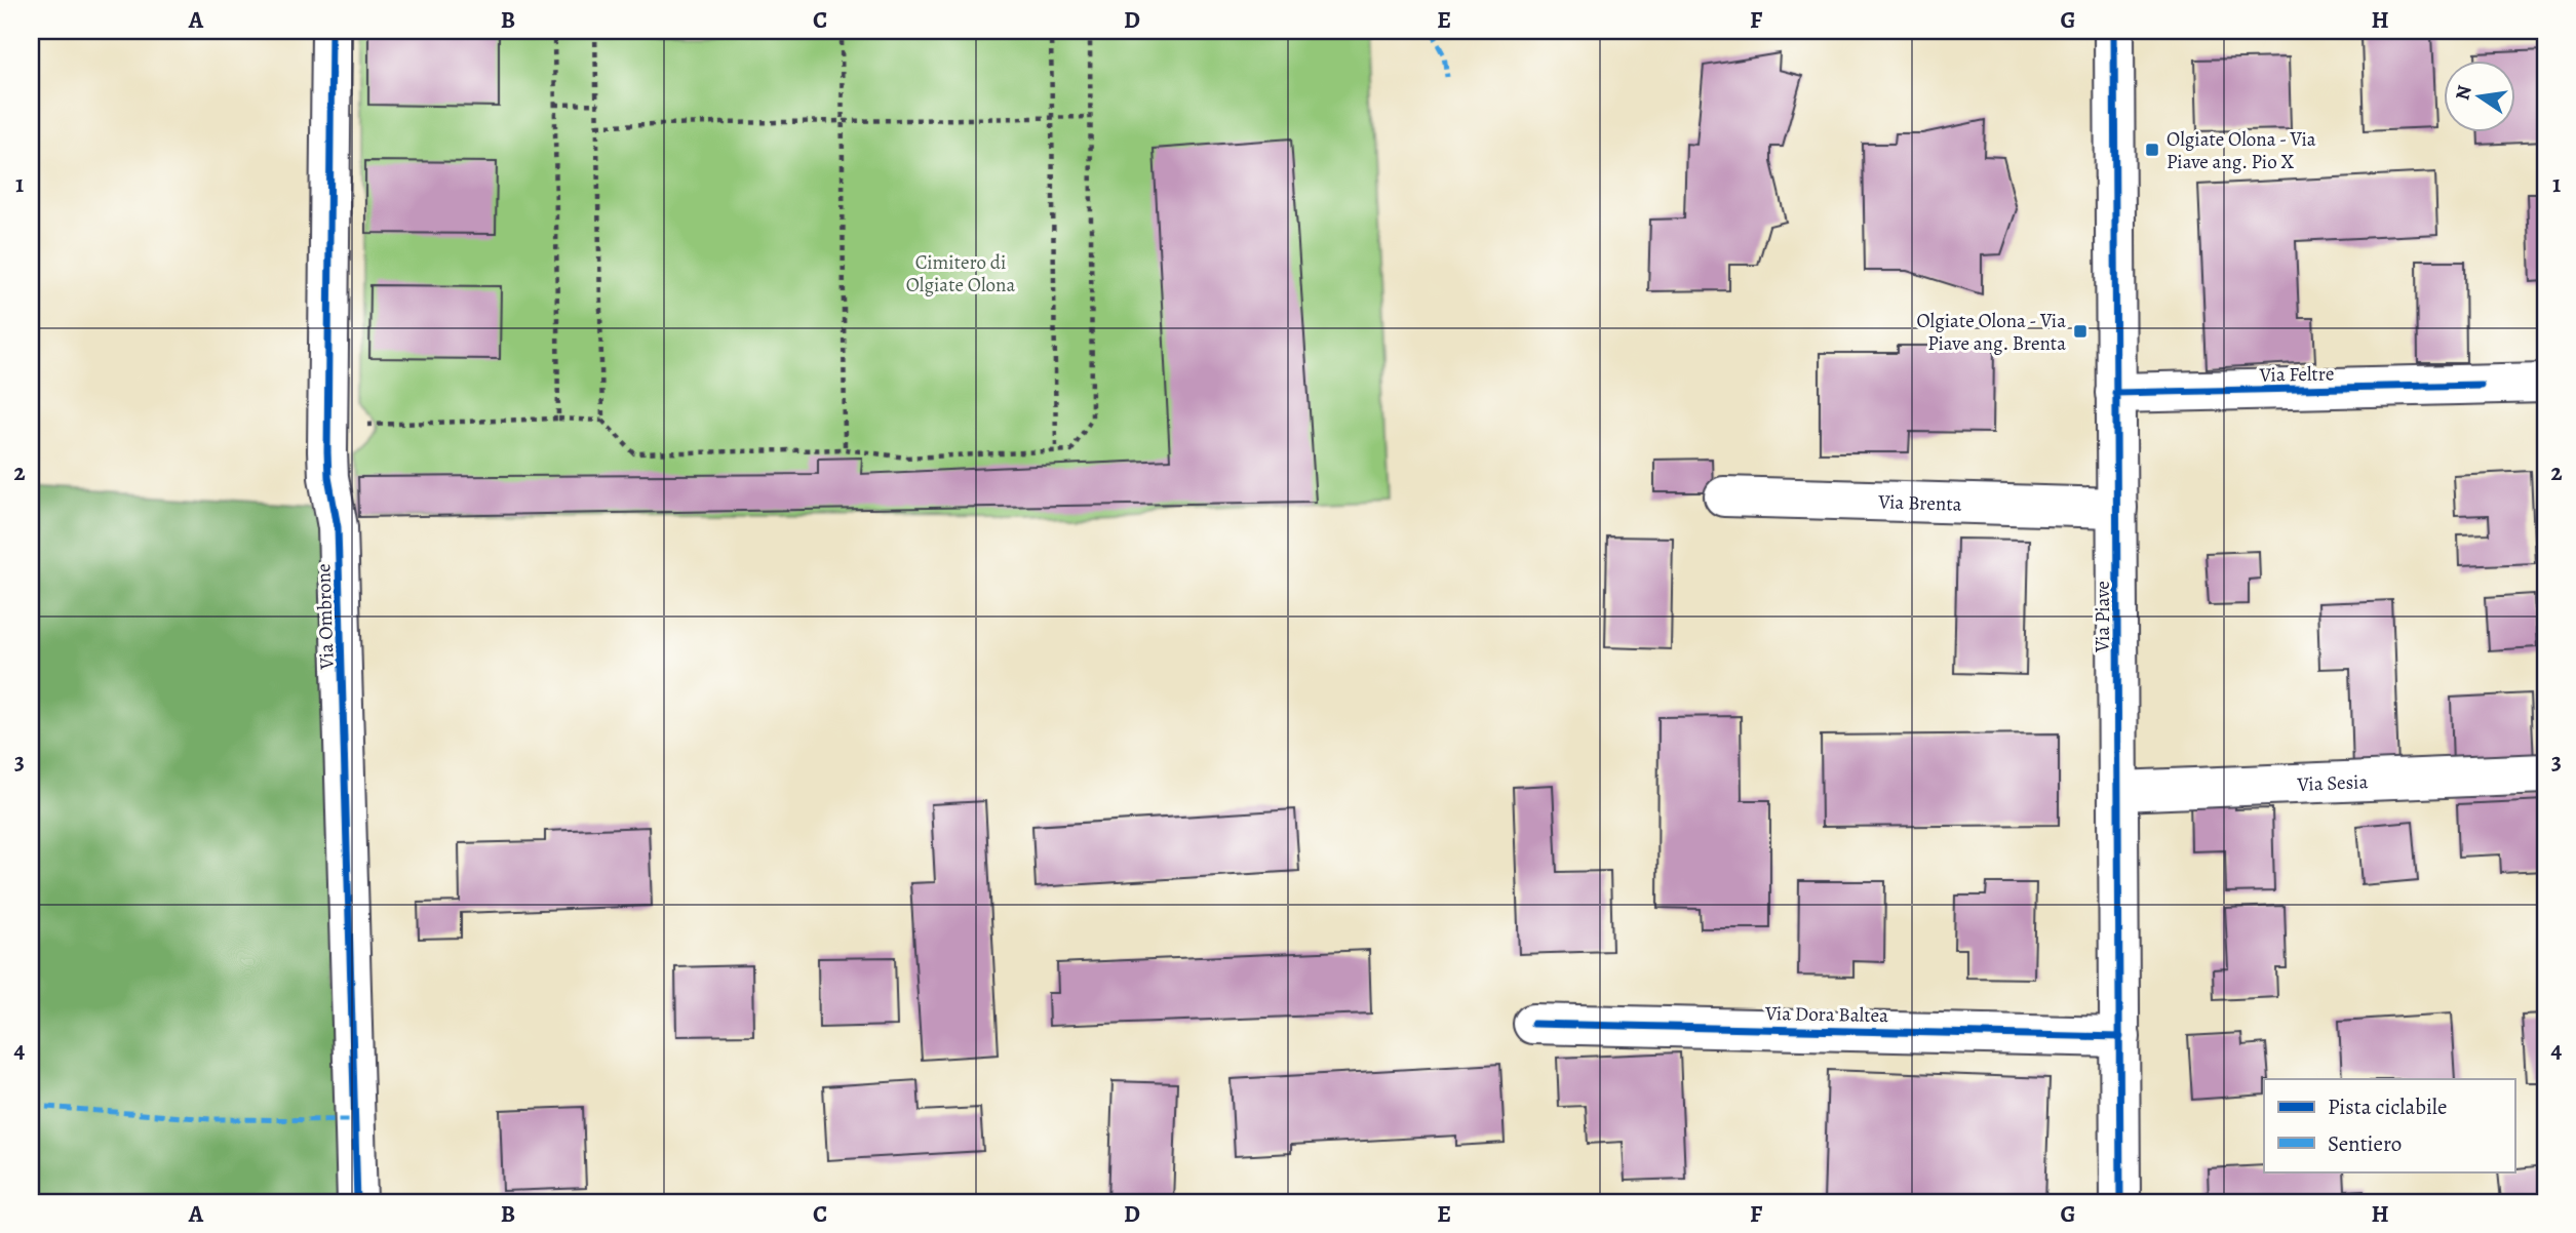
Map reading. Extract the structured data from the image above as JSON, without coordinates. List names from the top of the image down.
{
  "streets": {
    "street": [
      "Via Feltre",
      "Via Brenta",
      "Via Ombrone",
      "Via Piave",
      "Via Sesia",
      "Via Dora Baltea"
    ]
  },
  "crossings": [
    ["Via Feltre", "Via Piave"],
    ["Via Brenta", "Via Piave"],
    ["Via Piave", "Via Sesia"],
    ["Via Piave", "Via Dora Baltea"]
  ],
  "parks": ["Cimitero di Olgiate Olona"],
  "places": {
    "transit": ["Olgiate Olona - Via Piave ang. Pio X", "Olgiate Olona - Via Piave ang. Brenta"]
  },
  "legend": ["Pista ciclabile", "Sentiero"],
  "north": "left",
  "grid": {
    "columns": [
      "A",
      "B",
      "C",
      "D",
      "E",
      "F",
      "G",
      "H"
    ],
    "rows": [
      "1",
      "2",
      "3",
      "4"
    ]
  }
}
